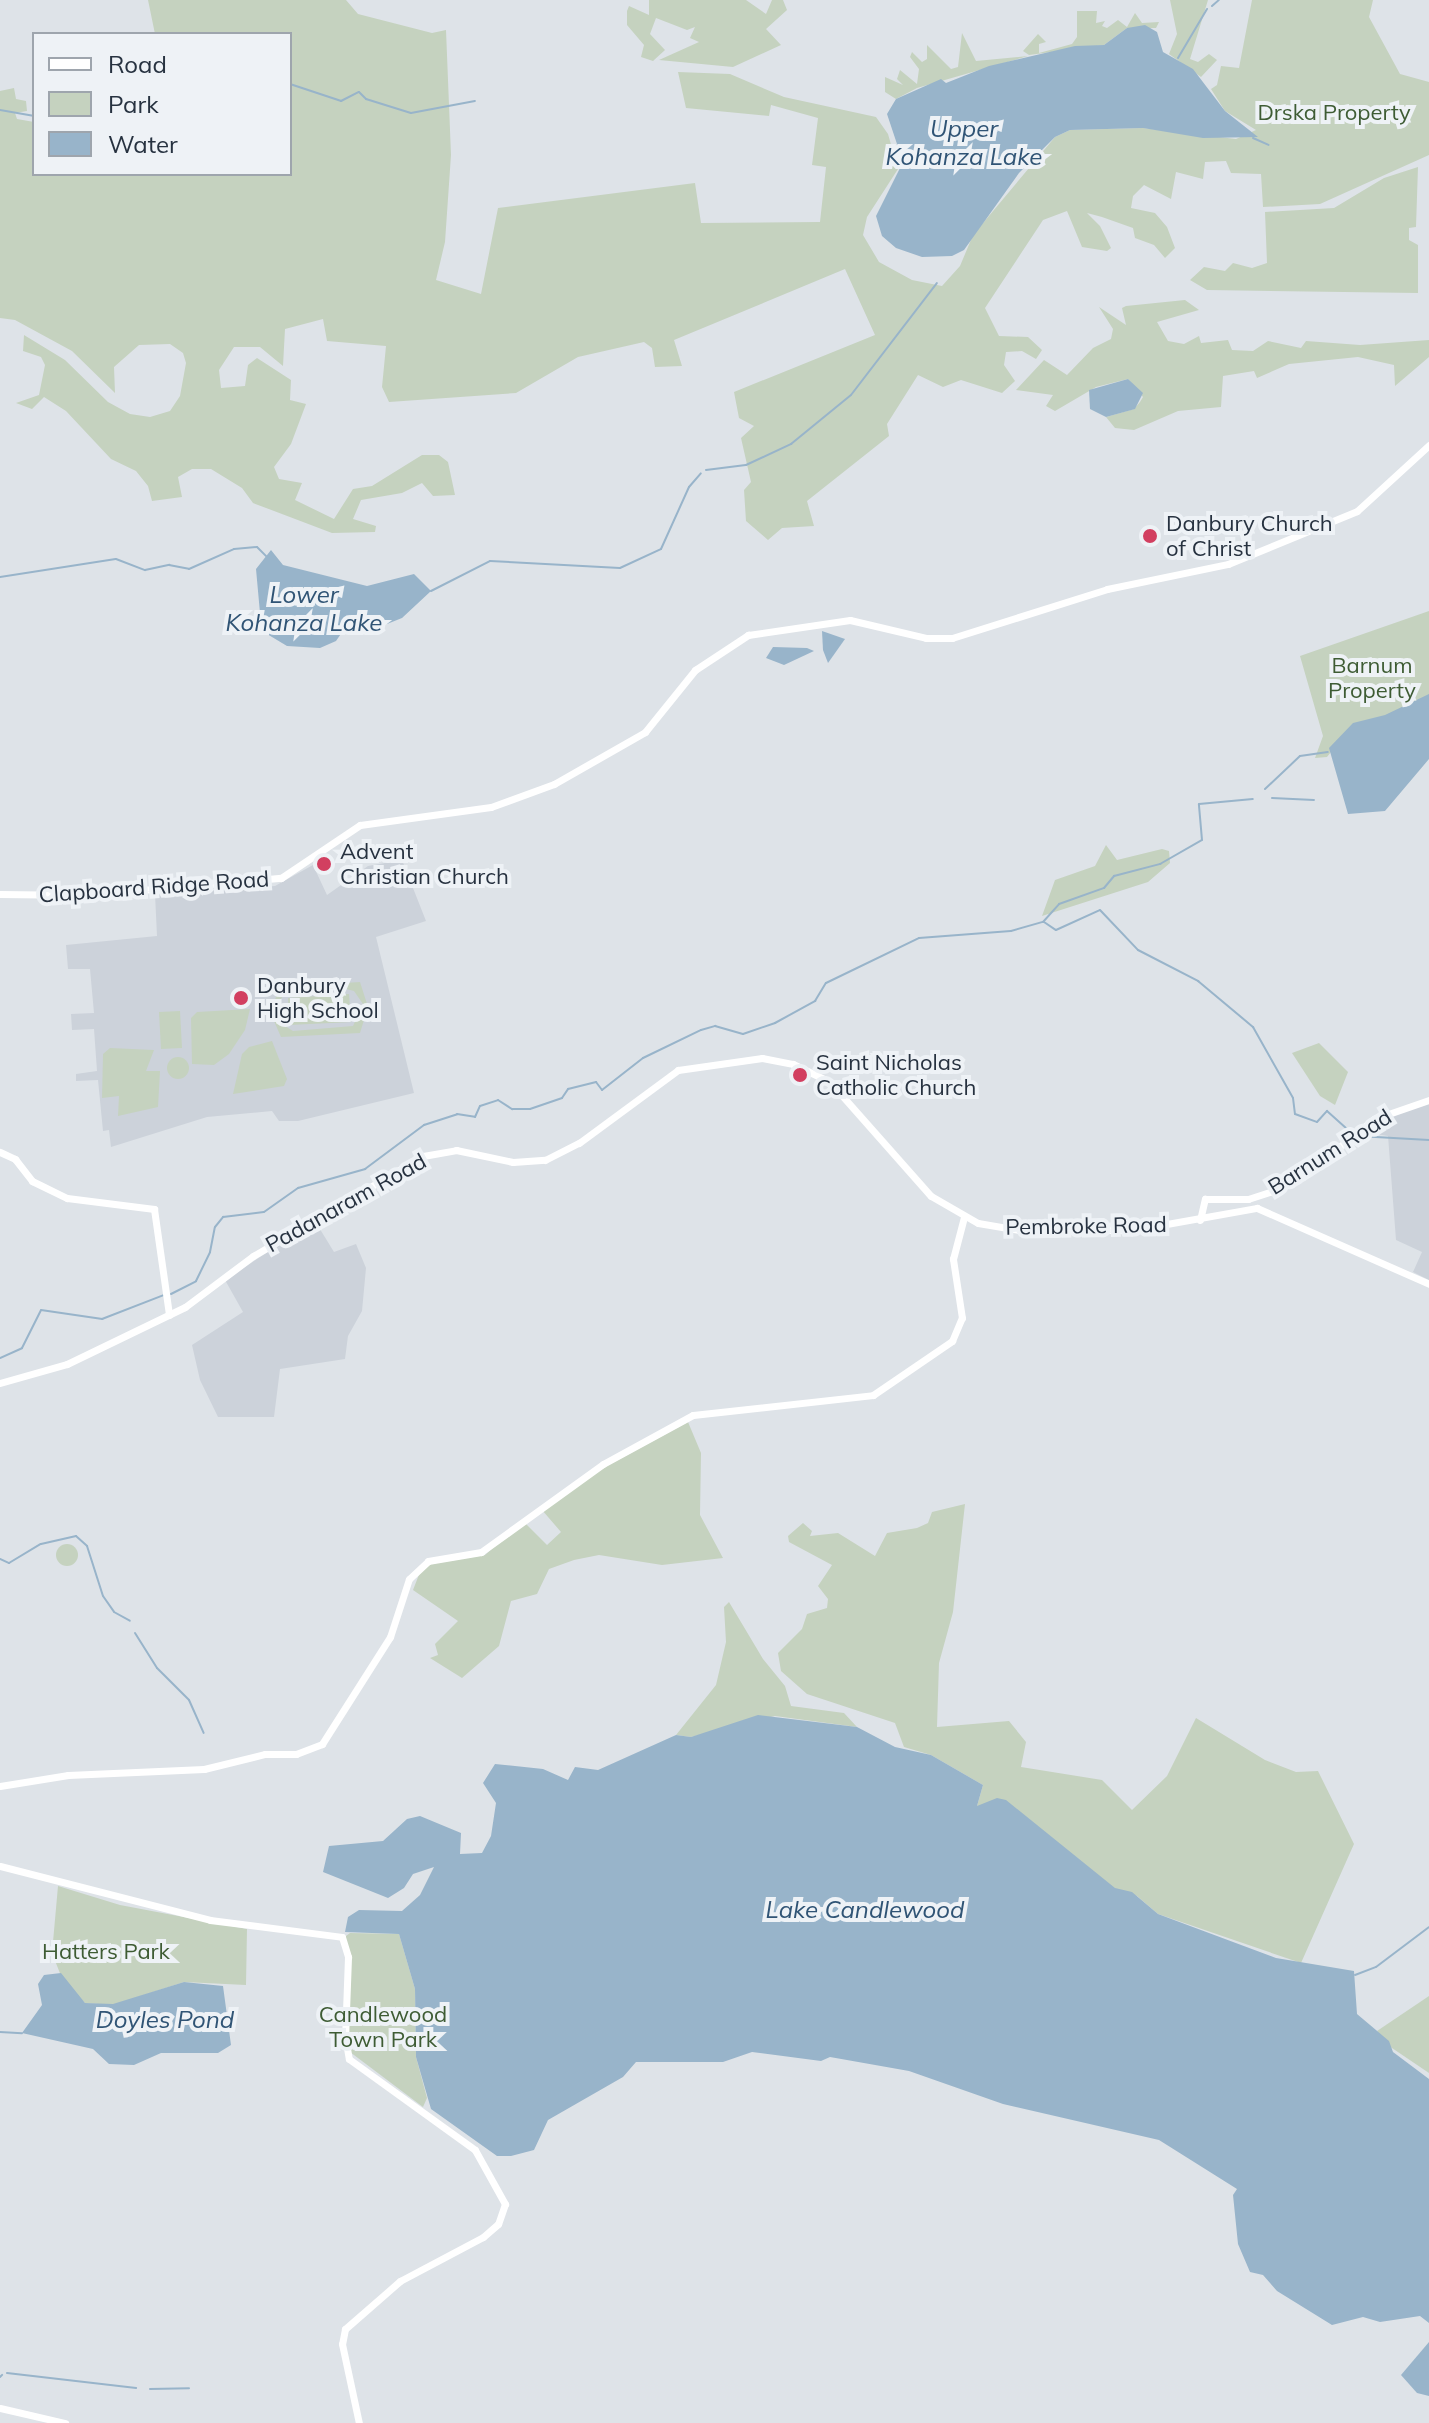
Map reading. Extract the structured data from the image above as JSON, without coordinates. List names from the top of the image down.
{
  "streets": {
    "main road": [
      "Clapboard Ridge Road",
      "Barnum Road",
      "Padanaram Road",
      "Pembroke Road"
    ]
  },
  "crossings": [
    ["Barnum Road", "Pembroke Road"],
    ["Padanaram Road", "Pembroke Road"]
  ],
  "water": [
    "Upper Kohanza Lake",
    "Lower Kohanza Lake",
    "Lake Candlewood",
    "Doyles Pond"
  ],
  "parks": [
    "Drska Property",
    "Barnum Property",
    "Hatters Park",
    "Candlewood Town Park"
  ],
  "places": [
    "Danbury Church of Christ",
    "Advent Christian Church",
    "Danbury High School",
    "Saint Nicholas Catholic Church"
  ],
  "legend": ["Road", "Park", "Water"]
}
